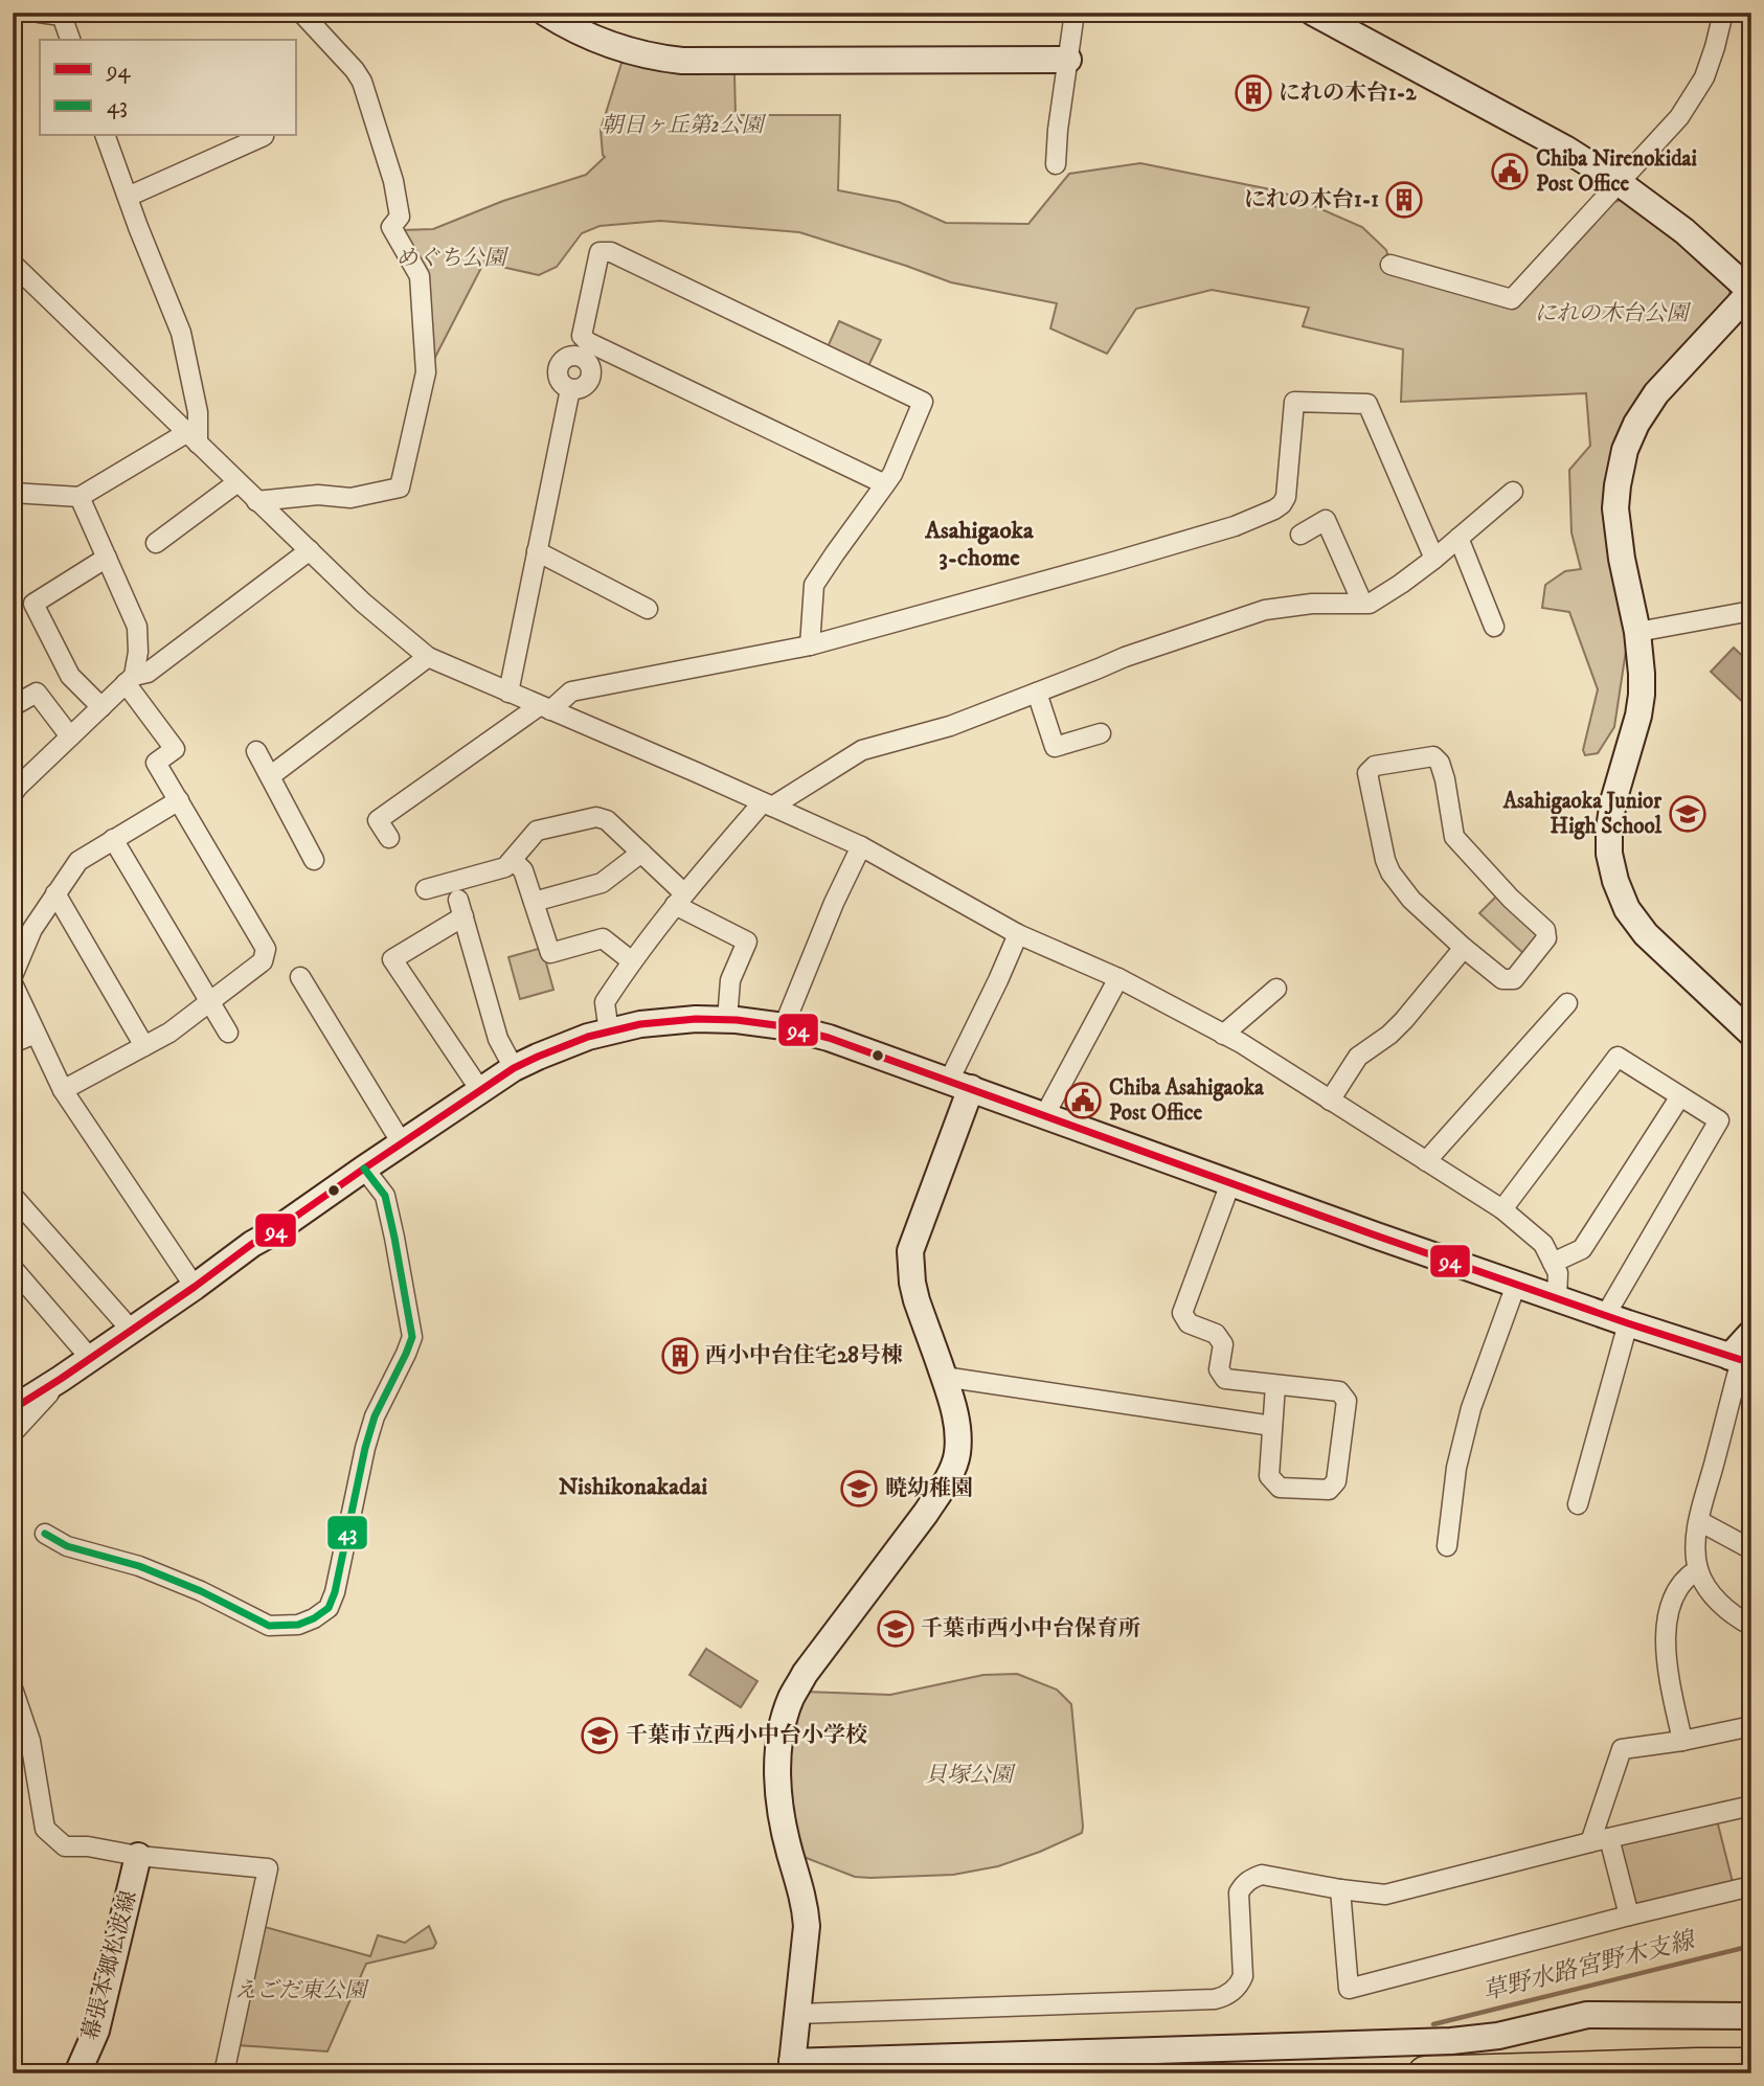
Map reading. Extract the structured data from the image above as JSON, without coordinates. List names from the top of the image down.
{
  "streets": {
    "street": ["幕張本郷松波線"]
  },
  "districts": ["Asahigaoka 3-chome", "Nishikonakadai"],
  "water": ["草野水路宮野木支線"],
  "parks": [
    "朝日ヶ丘第2公園",
    "めぐち公園",
    "にれの木台公園",
    "貝塚公園",
    "えごだ東公園"
  ],
  "places": {
    "building": ["にれの木台1-2", "にれの木台1-1", "西小中台住宅28号棟"],
    "public building": ["Chiba Nirenokidai Post Office", "Chiba Asahigaoka Post Office"],
    "school or university": [
      "Asahigaoka Junior High School",
      "暁幼稚園",
      "千葉市西小中台保育所",
      "千葉市立西小中台小学校"
    ]
  },
  "lines": ["transit line 94", "transit line 43"],
  "legend": ["94", "43"]
}
